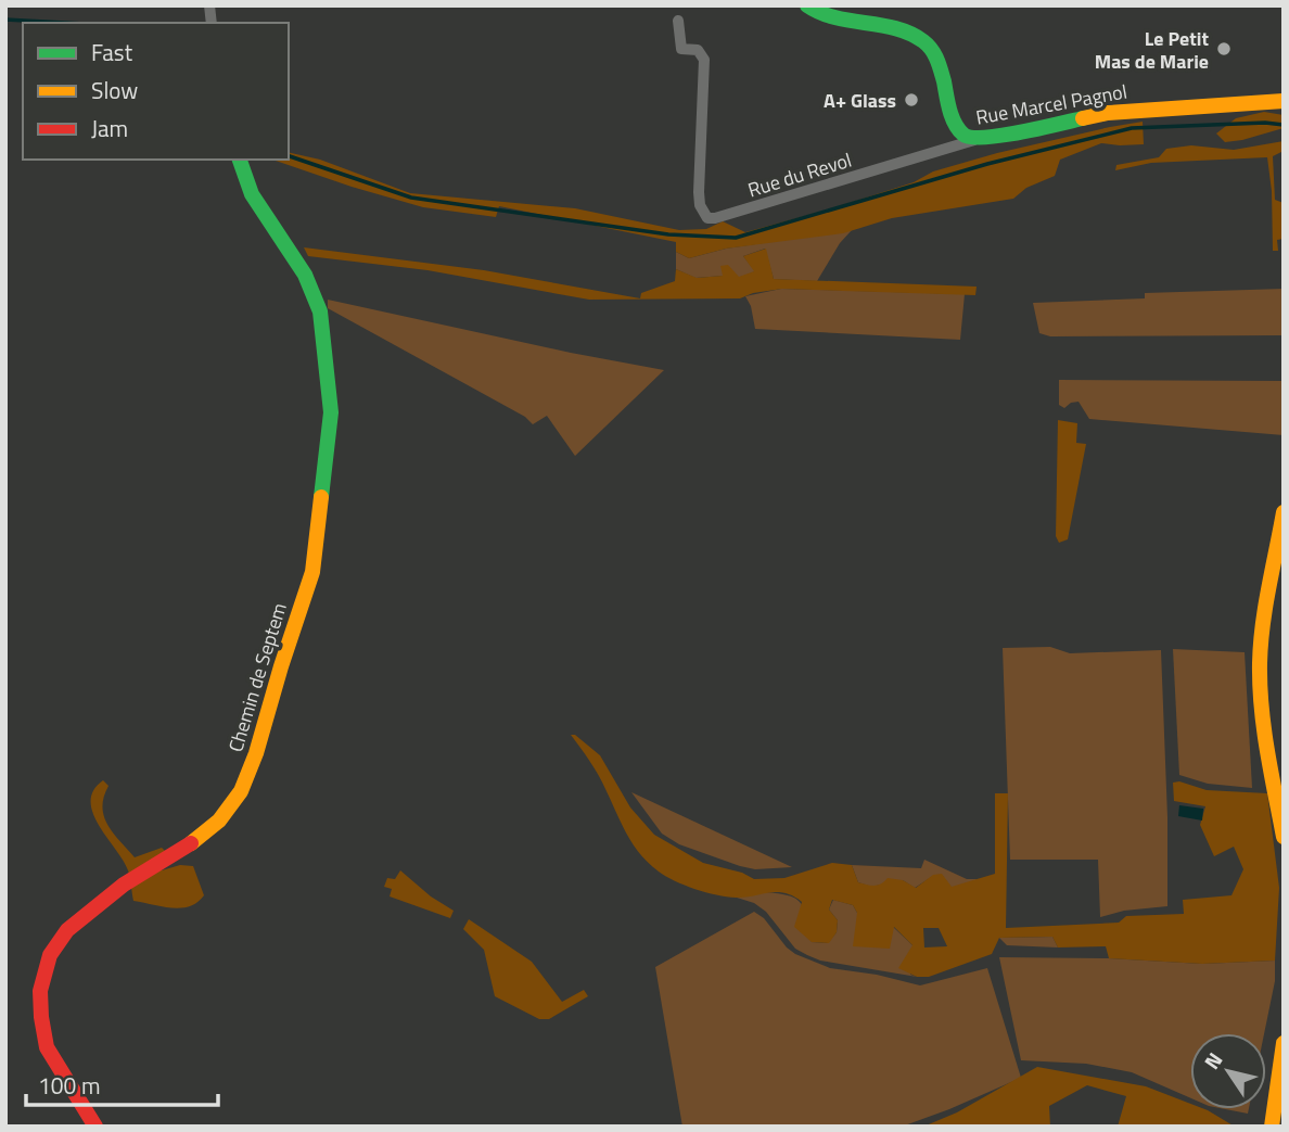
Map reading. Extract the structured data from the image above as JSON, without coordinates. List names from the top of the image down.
{
  "streets": {
    "street": ["Rue Marcel Pagnol", "Rue du Revol", "Chemin de Septem"]
  },
  "crossings": [
    ["Rue Marcel Pagnol", "Rue du Revol"]
  ],
  "places": ["Le Petit Mas de Marie", "A+ Glass"],
  "legend": ["Fast", "Slow", "Jam"],
  "scale_bar": "100 m",
  "north": "top left"
}
